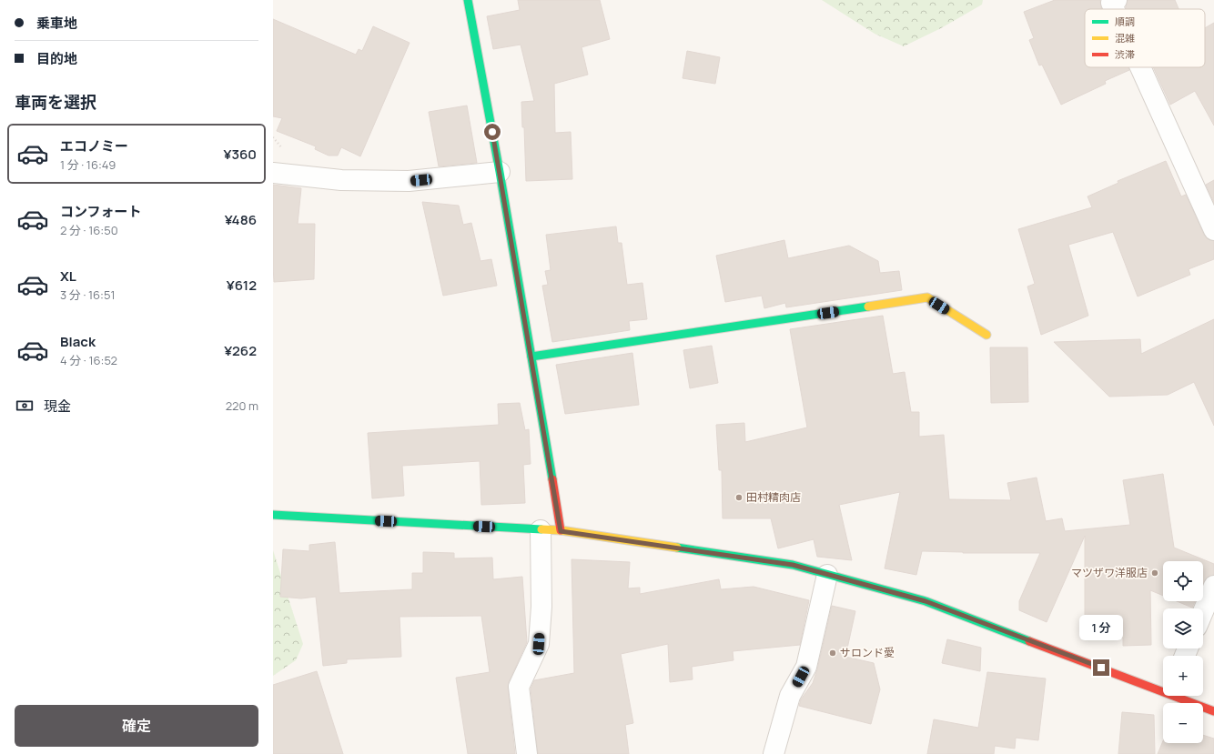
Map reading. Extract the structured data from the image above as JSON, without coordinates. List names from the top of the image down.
{
  "places": ["田村精肉店", "マツザワ洋服店", "サロンド愛"],
  "legend": ["順調", "混雑", "渋滞"],
  "page": {
    "banner": ["乗車地", "目的地"],
    "heading": "車両を選択",
    "list": [
      {
        "name": "エコノミー",
        "note": "1 分 · 16:49",
        "value": "¥360"
      },
      {
        "name": "コンフォート",
        "note": "2 分 · 16:50",
        "value": "¥486"
      },
      {
        "name": "XL",
        "note": "3 分 · 16:51",
        "value": "¥612"
      },
      {
        "name": "Black",
        "note": "4 分 · 16:52",
        "value": "¥262"
      }
    ],
    "pay": ["現金", "220 m"],
    "map_buttons": ["+", "−"],
    "bubble": "1 分",
    "buttons": "確定"
  }
}
